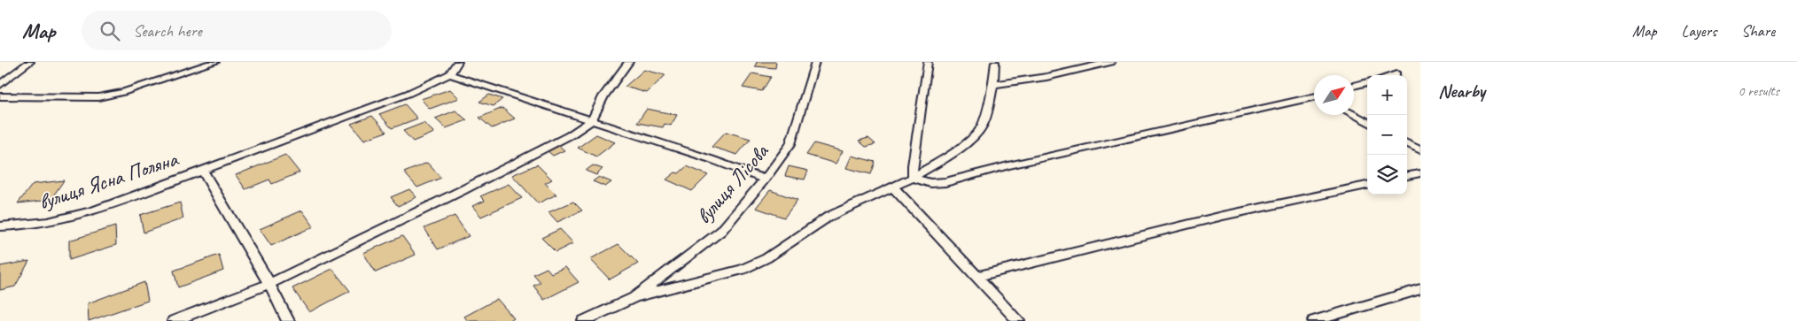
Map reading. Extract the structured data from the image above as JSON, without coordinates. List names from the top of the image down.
{
  "streets": {
    "street": ["вулиця Ясна Поляна", "вулиця Лісова"]
  },
  "north": "top right",
  "page": {
    "header": "Map",
    "search": "Search here",
    "nav": ["Map", "Layers", "Share"],
    "heading": ["Nearby", "0 results"],
    "map_buttons": ["+", "−"]
  }
}
